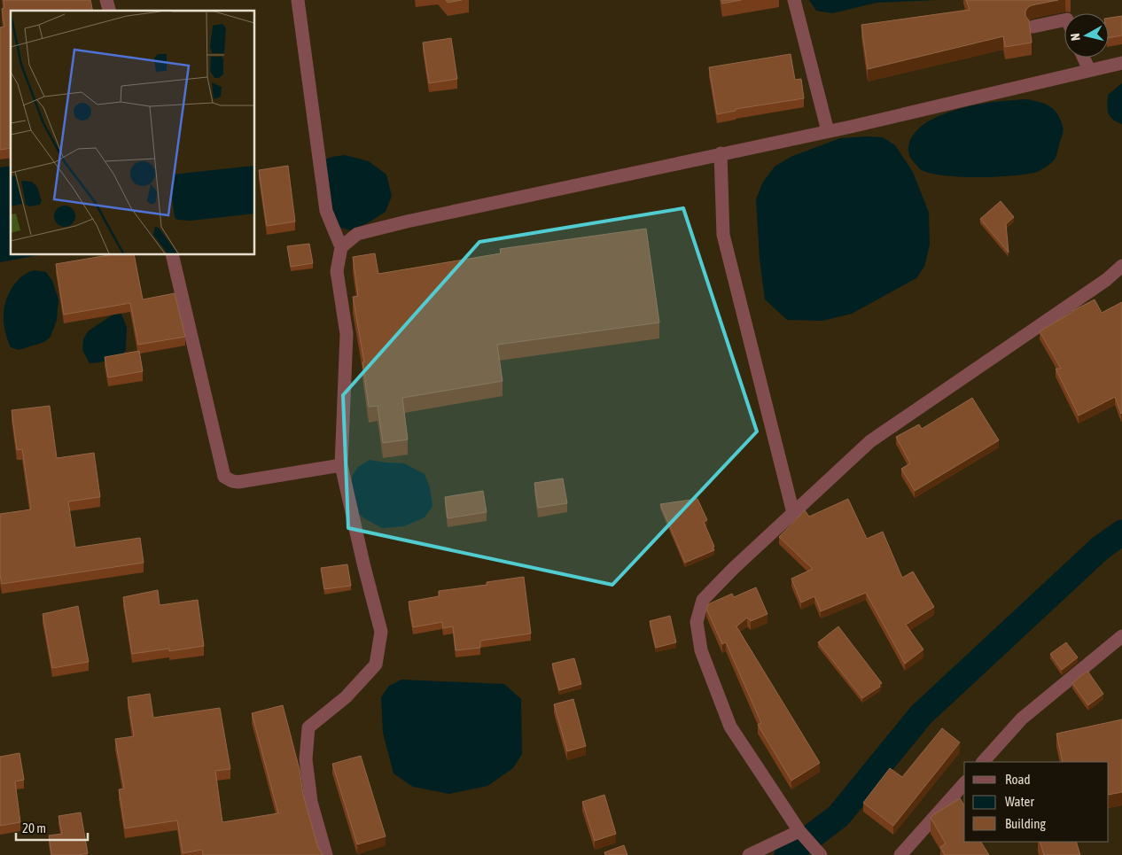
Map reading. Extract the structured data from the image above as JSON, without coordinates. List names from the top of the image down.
{
  "legend": ["Road", "Water", "Building"],
  "scale_bar": "20 m",
  "north": "left"
}
